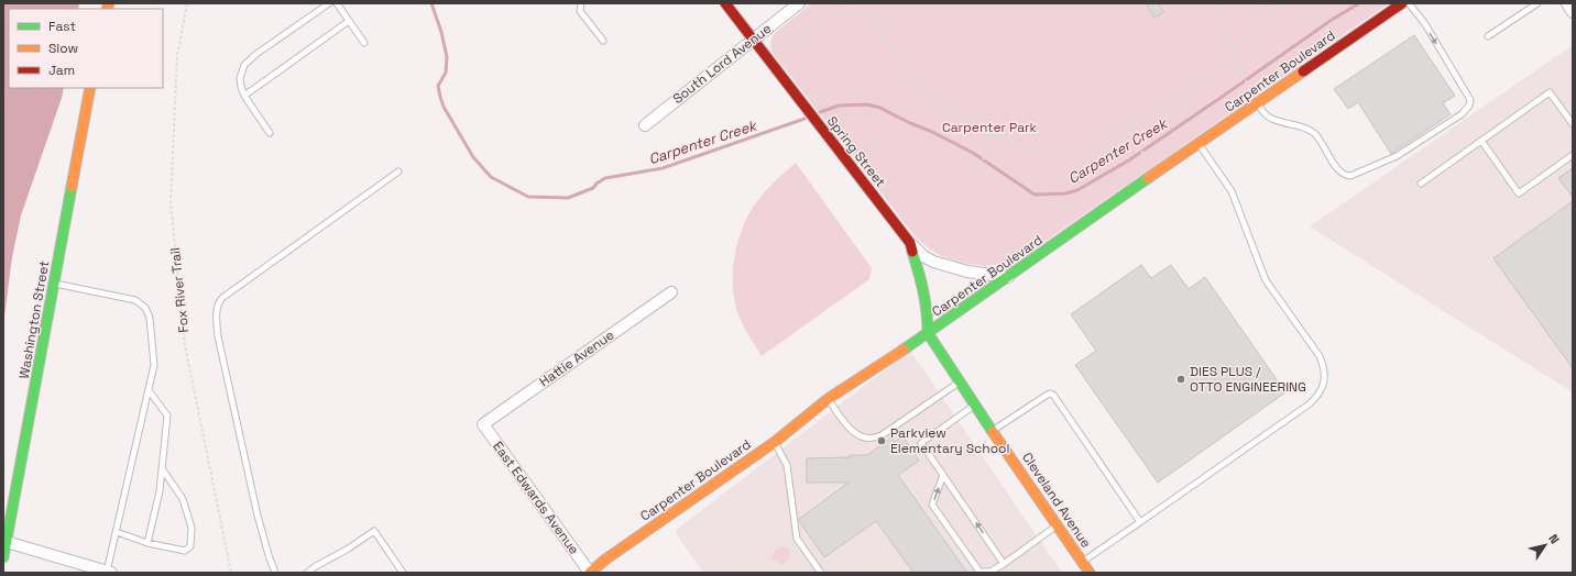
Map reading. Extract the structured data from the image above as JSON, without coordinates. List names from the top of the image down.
{
  "streets": {
    "street": [
      "South Lord Avenue",
      "Carpenter Boulevard",
      "Spring Street",
      "Washington Street",
      "Hattie Avenue",
      "East Edwards Avenue",
      "Cleveland Avenue"
    ],
    "path": ["Fox River Trail"]
  },
  "crossings": [
    ["South Lord Avenue", "Spring Street"],
    ["Carpenter Boulevard", "Spring Street"],
    ["Carpenter Boulevard", "East Edwards Avenue"],
    ["Carpenter Boulevard", "Cleveland Avenue"],
    ["Spring Street", "Cleveland Avenue"],
    ["Hattie Avenue", "East Edwards Avenue"]
  ],
  "water": ["Carpenter Creek"],
  "parks": ["Carpenter Park"],
  "places": ["DIES PLUS / OTTO ENGINEERING", "Parkview Elementary School"],
  "legend": ["Fast", "Slow", "Jam"],
  "north": "top right"
}
